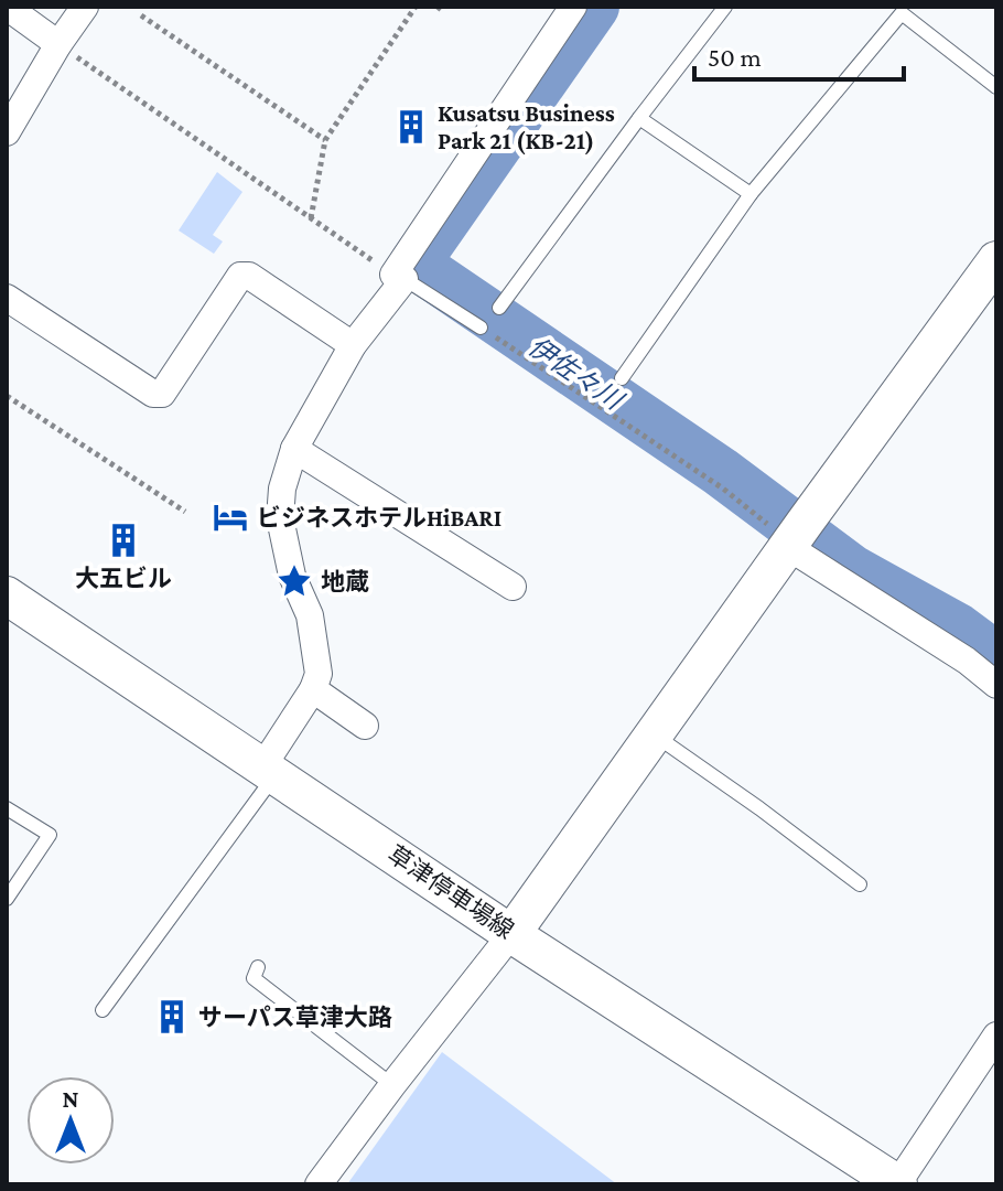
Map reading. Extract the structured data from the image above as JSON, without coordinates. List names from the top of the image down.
{
  "streets": {
    "main road": ["草津停車場線"]
  },
  "water": ["伊佐々川"],
  "places": {
    "building": ["Kusatsu Business Park 21 (KB-21)", "大五ビル", "サーパス草津大路"],
    "hotel": ["ビジネスホテルHiBARI"],
    "place": ["地蔵"]
  },
  "scale_bar": "50 m",
  "north": "top"
}
